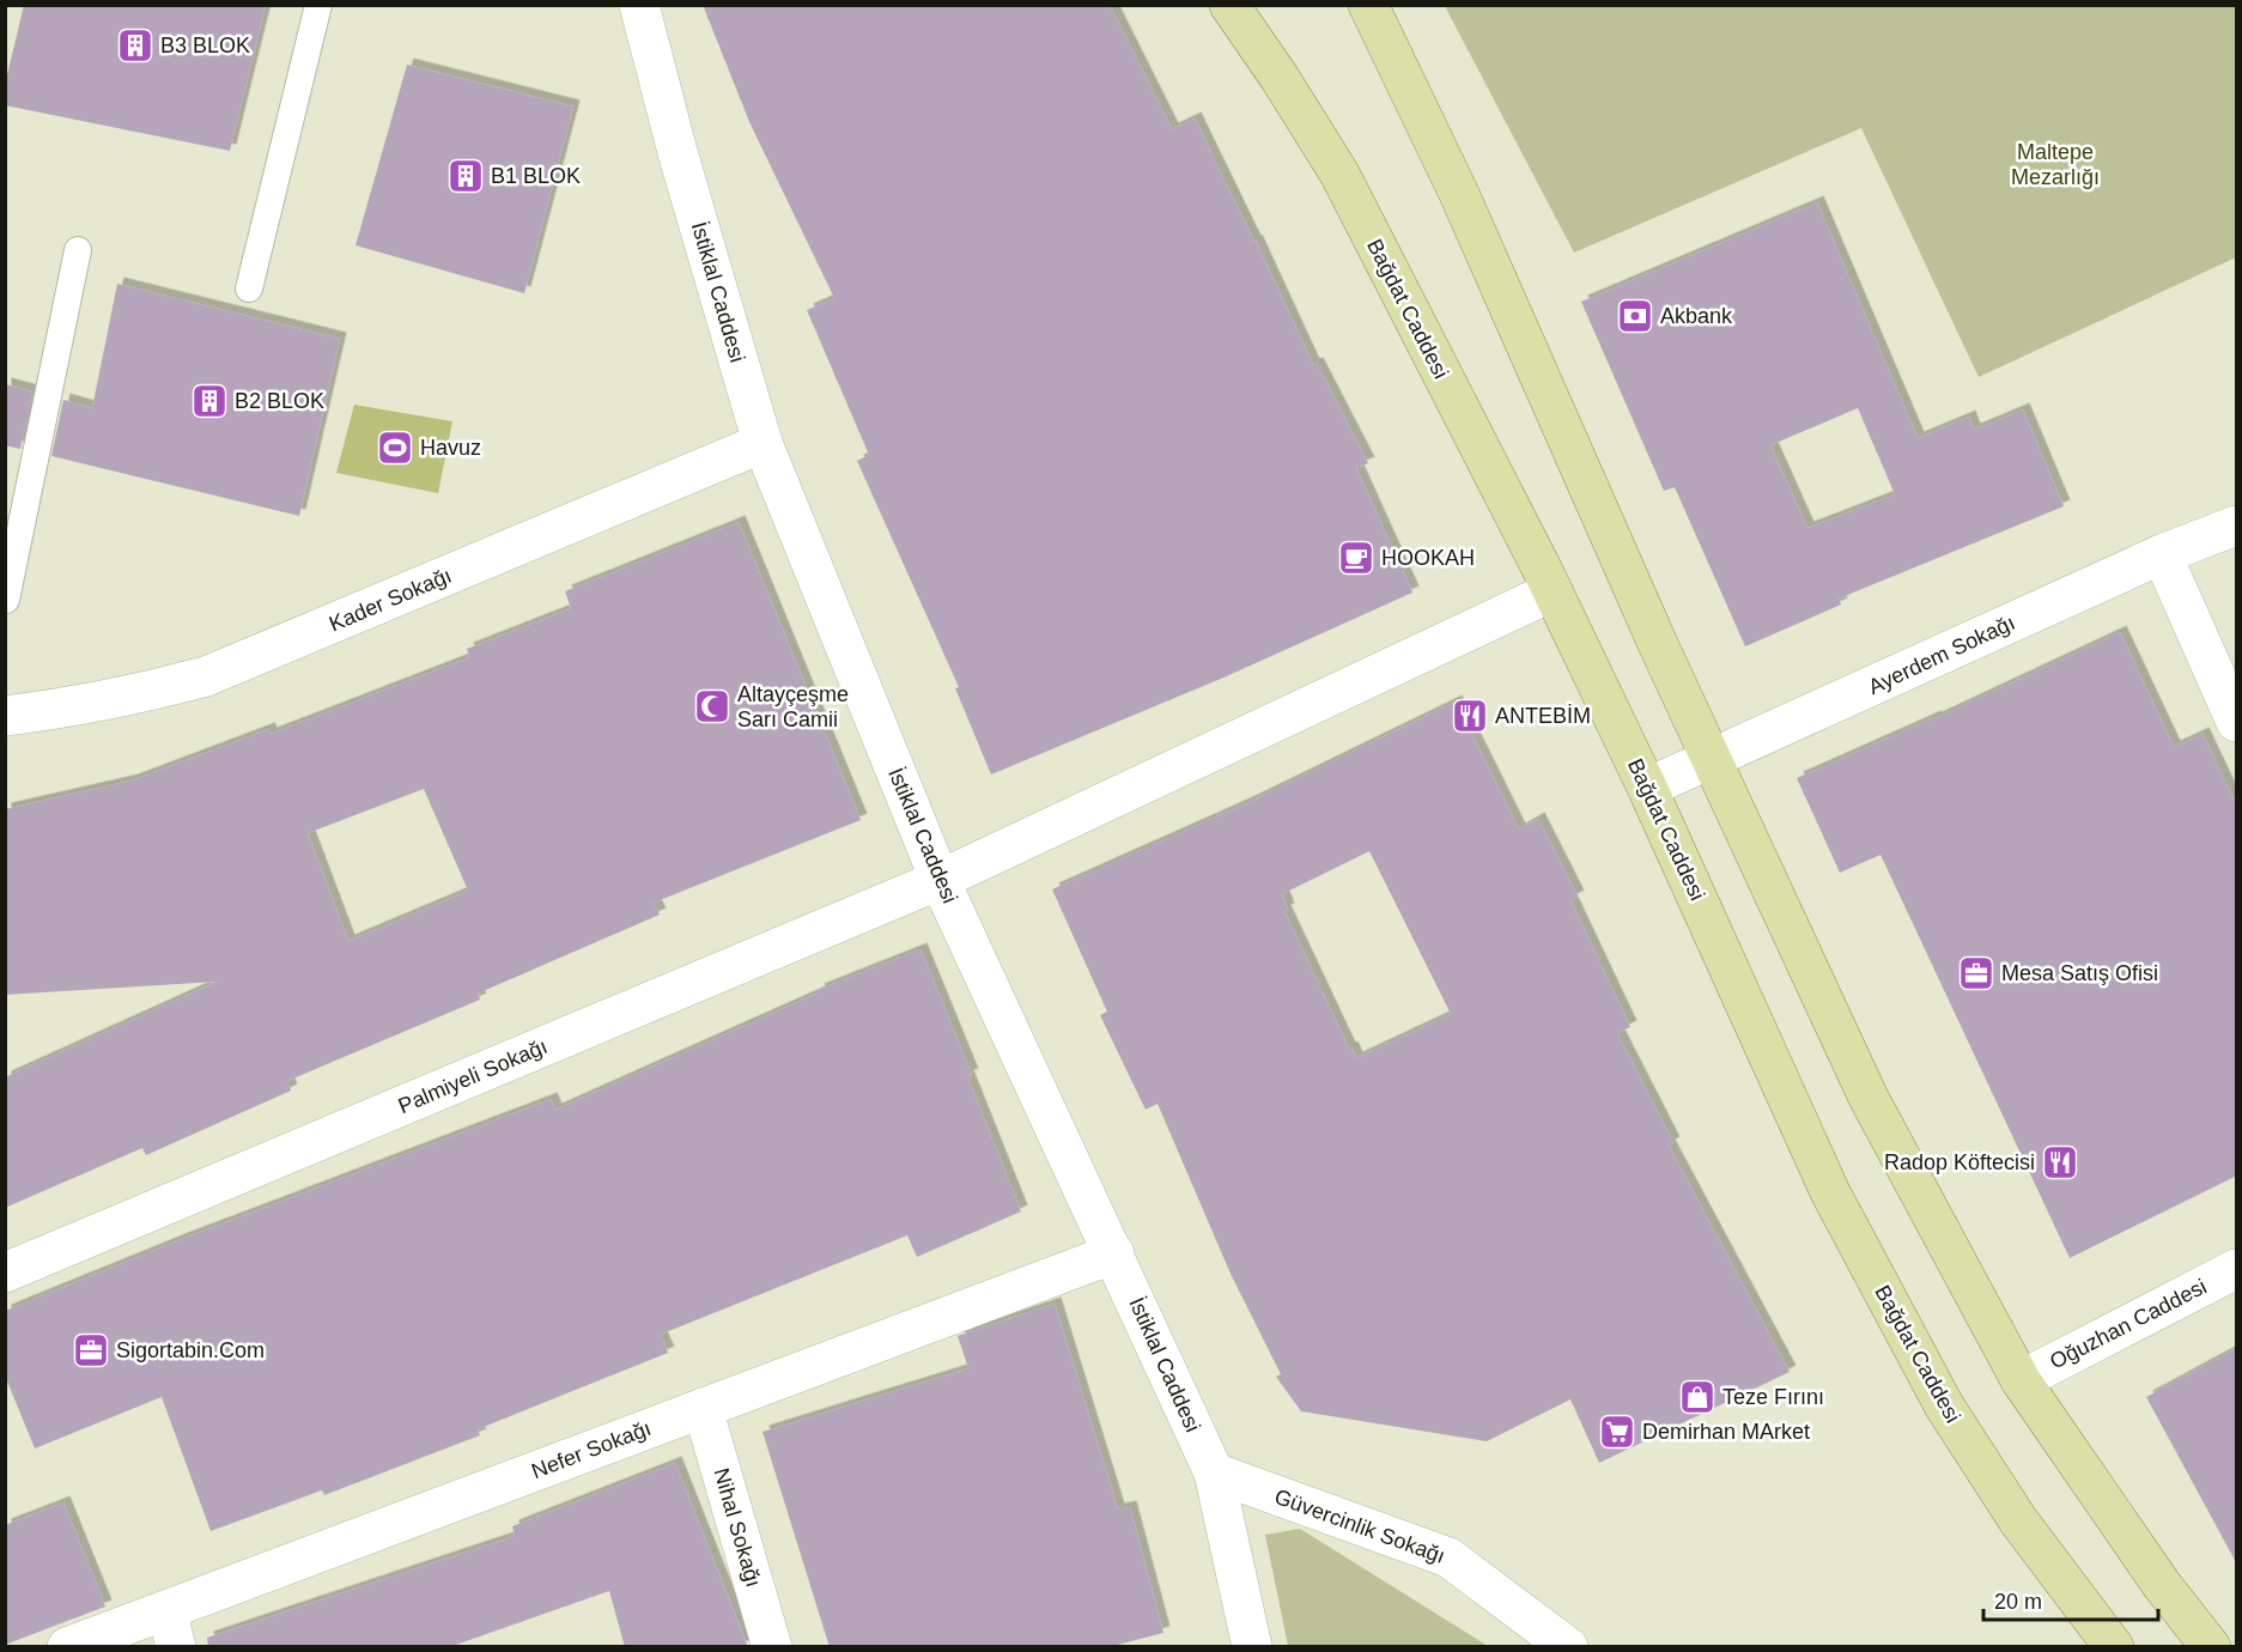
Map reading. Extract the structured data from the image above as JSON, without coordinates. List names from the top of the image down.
{
  "streets": {
    "main road": ["Bağdat Caddesi"],
    "street": [
      "İstiklal Caddesi",
      "Kader Sokağı",
      "Ayerdem Sokağı",
      "Palmiyeli Sokağı",
      "Oğuzhan Caddesi",
      "Nefer Sokağı",
      "Güvercinlik Sokağı",
      "Nihal Sokağı"
    ]
  },
  "crossings": [
    ["İstiklal Caddesi", "Kader Sokağı"],
    ["İstiklal Caddesi", "Palmiyeli Sokağı"],
    ["İstiklal Caddesi", "Nefer Sokağı"],
    ["İstiklal Caddesi", "Güvercinlik Sokağı"],
    ["Bağdat Caddesi", "Ayerdem Sokağı"],
    ["Bağdat Caddesi", "Palmiyeli Sokağı"],
    ["Nefer Sokağı", "Nihal Sokağı"]
  ],
  "parks": ["Maltepe Mezarlığı"],
  "places": {
    "building": ["B3 BLOK", "B1 BLOK", "B2 BLOK"],
    "bank": ["Akbank"],
    "sports": ["Havuz"],
    "cafe": ["HOOKAH"],
    "mosque": ["Altayçeşme Sarı Camii"],
    "restaurant": ["ANTEBİM", "Radop Köftecisi"],
    "office": ["Mesa Satış Ofisi", "Sigortabin.Com"],
    "shop": ["Teze Fırını"],
    "supermarket": ["Demirhan MArket"]
  },
  "scale_bar": "20 m"
}
